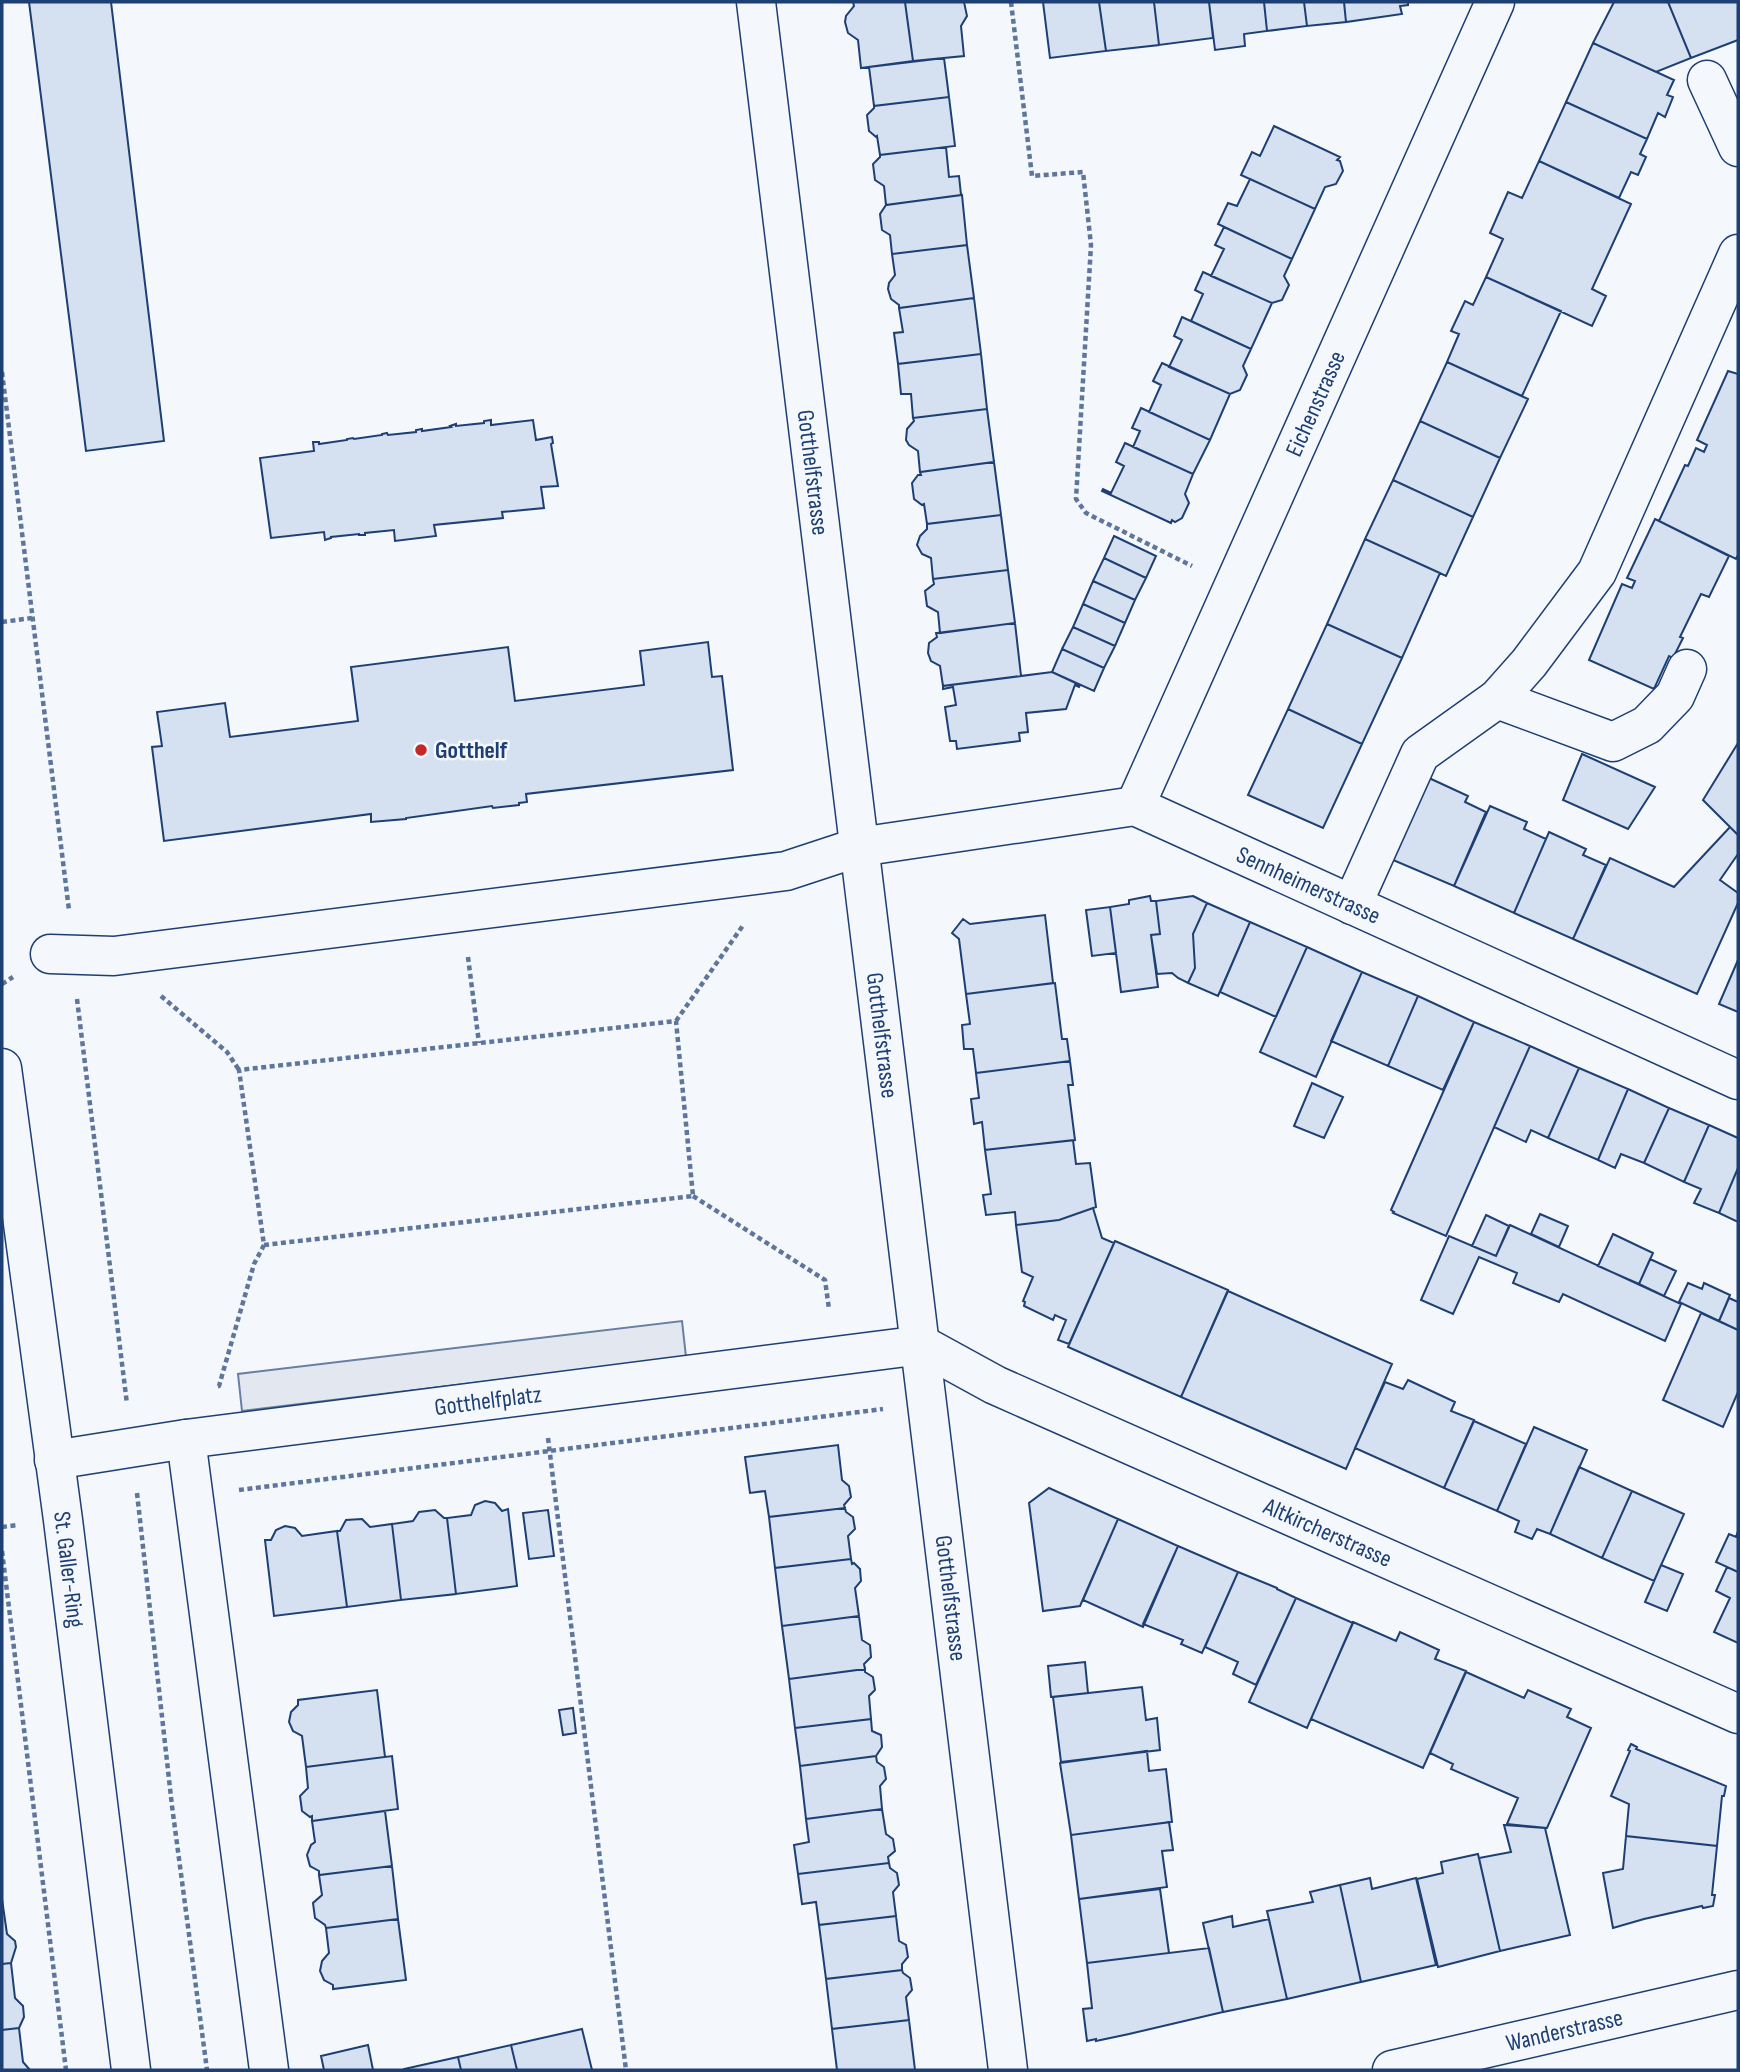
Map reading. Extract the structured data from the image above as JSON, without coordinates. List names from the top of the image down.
{
  "streets": {
    "street": [
      "Eichenstrasse",
      "Gotthelfstrasse",
      "Sennheimerstrasse",
      "Gotthelfplatz",
      "Altkircherstrasse",
      "St. Galler-Ring",
      "Wanderstrasse"
    ]
  },
  "crossings": [
    ["Eichenstrasse", "Sennheimerstrasse"],
    ["Gotthelfstrasse", "Gotthelfplatz"],
    ["Gotthelfstrasse", "Altkircherstrasse"],
    ["Gotthelfplatz", "Altkircherstrasse"],
    ["Gotthelfplatz", "St. Galler-Ring"]
  ],
  "places": ["Gotthelf"]
}
